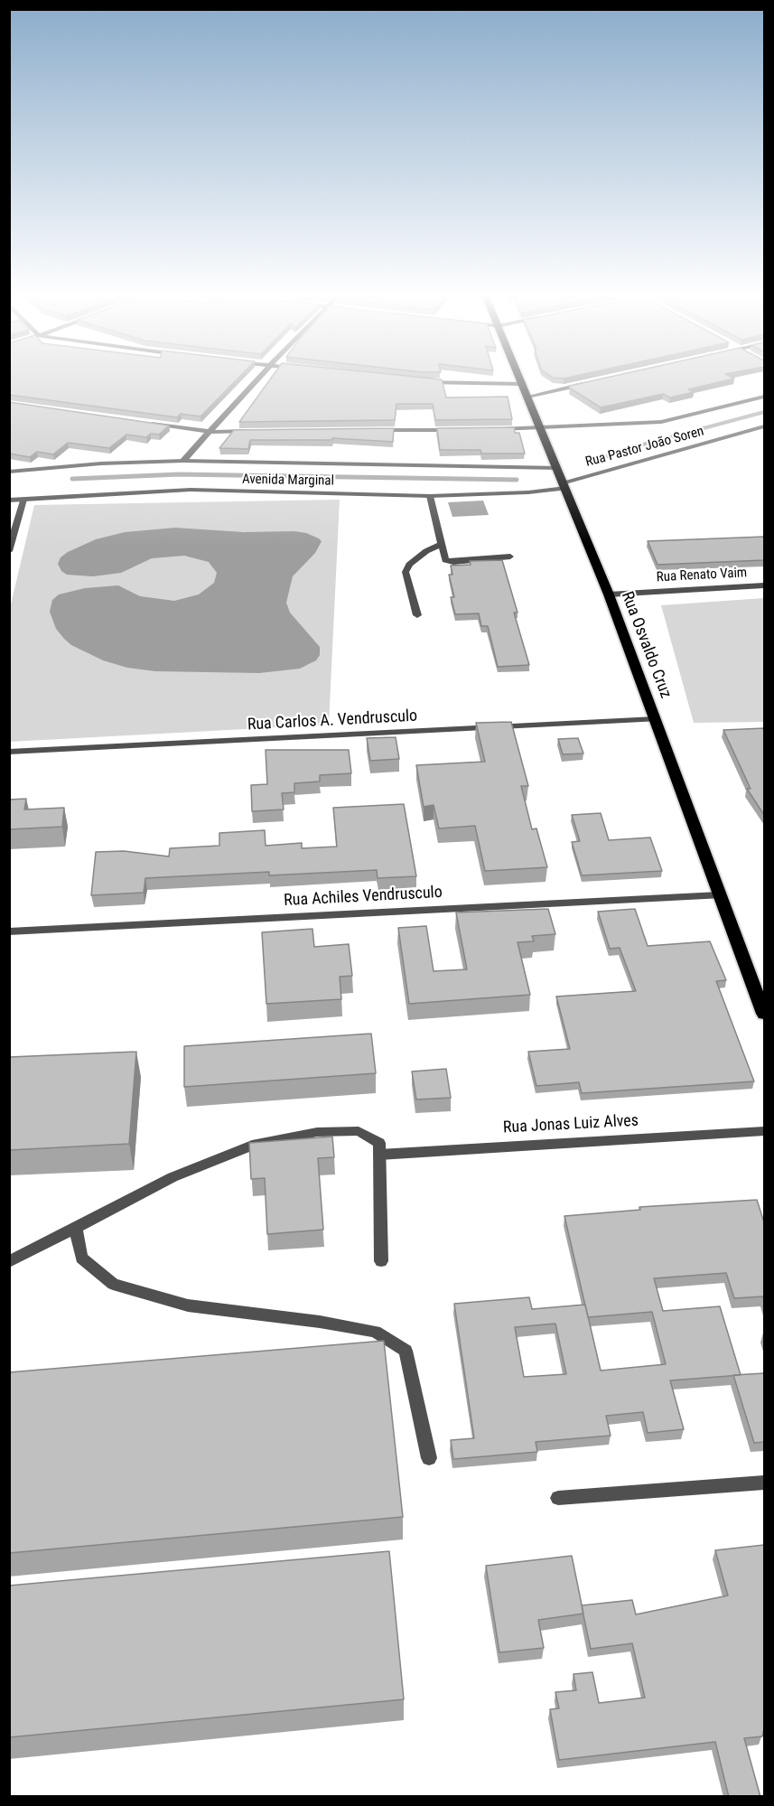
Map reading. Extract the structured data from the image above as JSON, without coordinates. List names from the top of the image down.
{
  "streets": {
    "highway": ["Rua Osvaldo Cruz"],
    "street": [
      "Rua Pastor João Soren",
      "Avenida Marginal",
      "Rua Renato Vaim",
      "Rua Carlos A. Vendrusculo",
      "Rua Achiles Vendrusculo",
      "Rua Jonas Luiz Alves"
    ]
  },
  "crossings": [
    ["Rua Pastor João Soren", "Avenida Marginal"],
    ["Rua Pastor João Soren", "Rua Osvaldo Cruz"],
    ["Avenida Marginal", "Rua Osvaldo Cruz"],
    ["Rua Renato Vaim", "Rua Osvaldo Cruz"],
    ["Rua Osvaldo Cruz", "Rua Carlos A. Vendrusculo"],
    ["Rua Osvaldo Cruz", "Rua Achiles Vendrusculo"]
  ]
}
